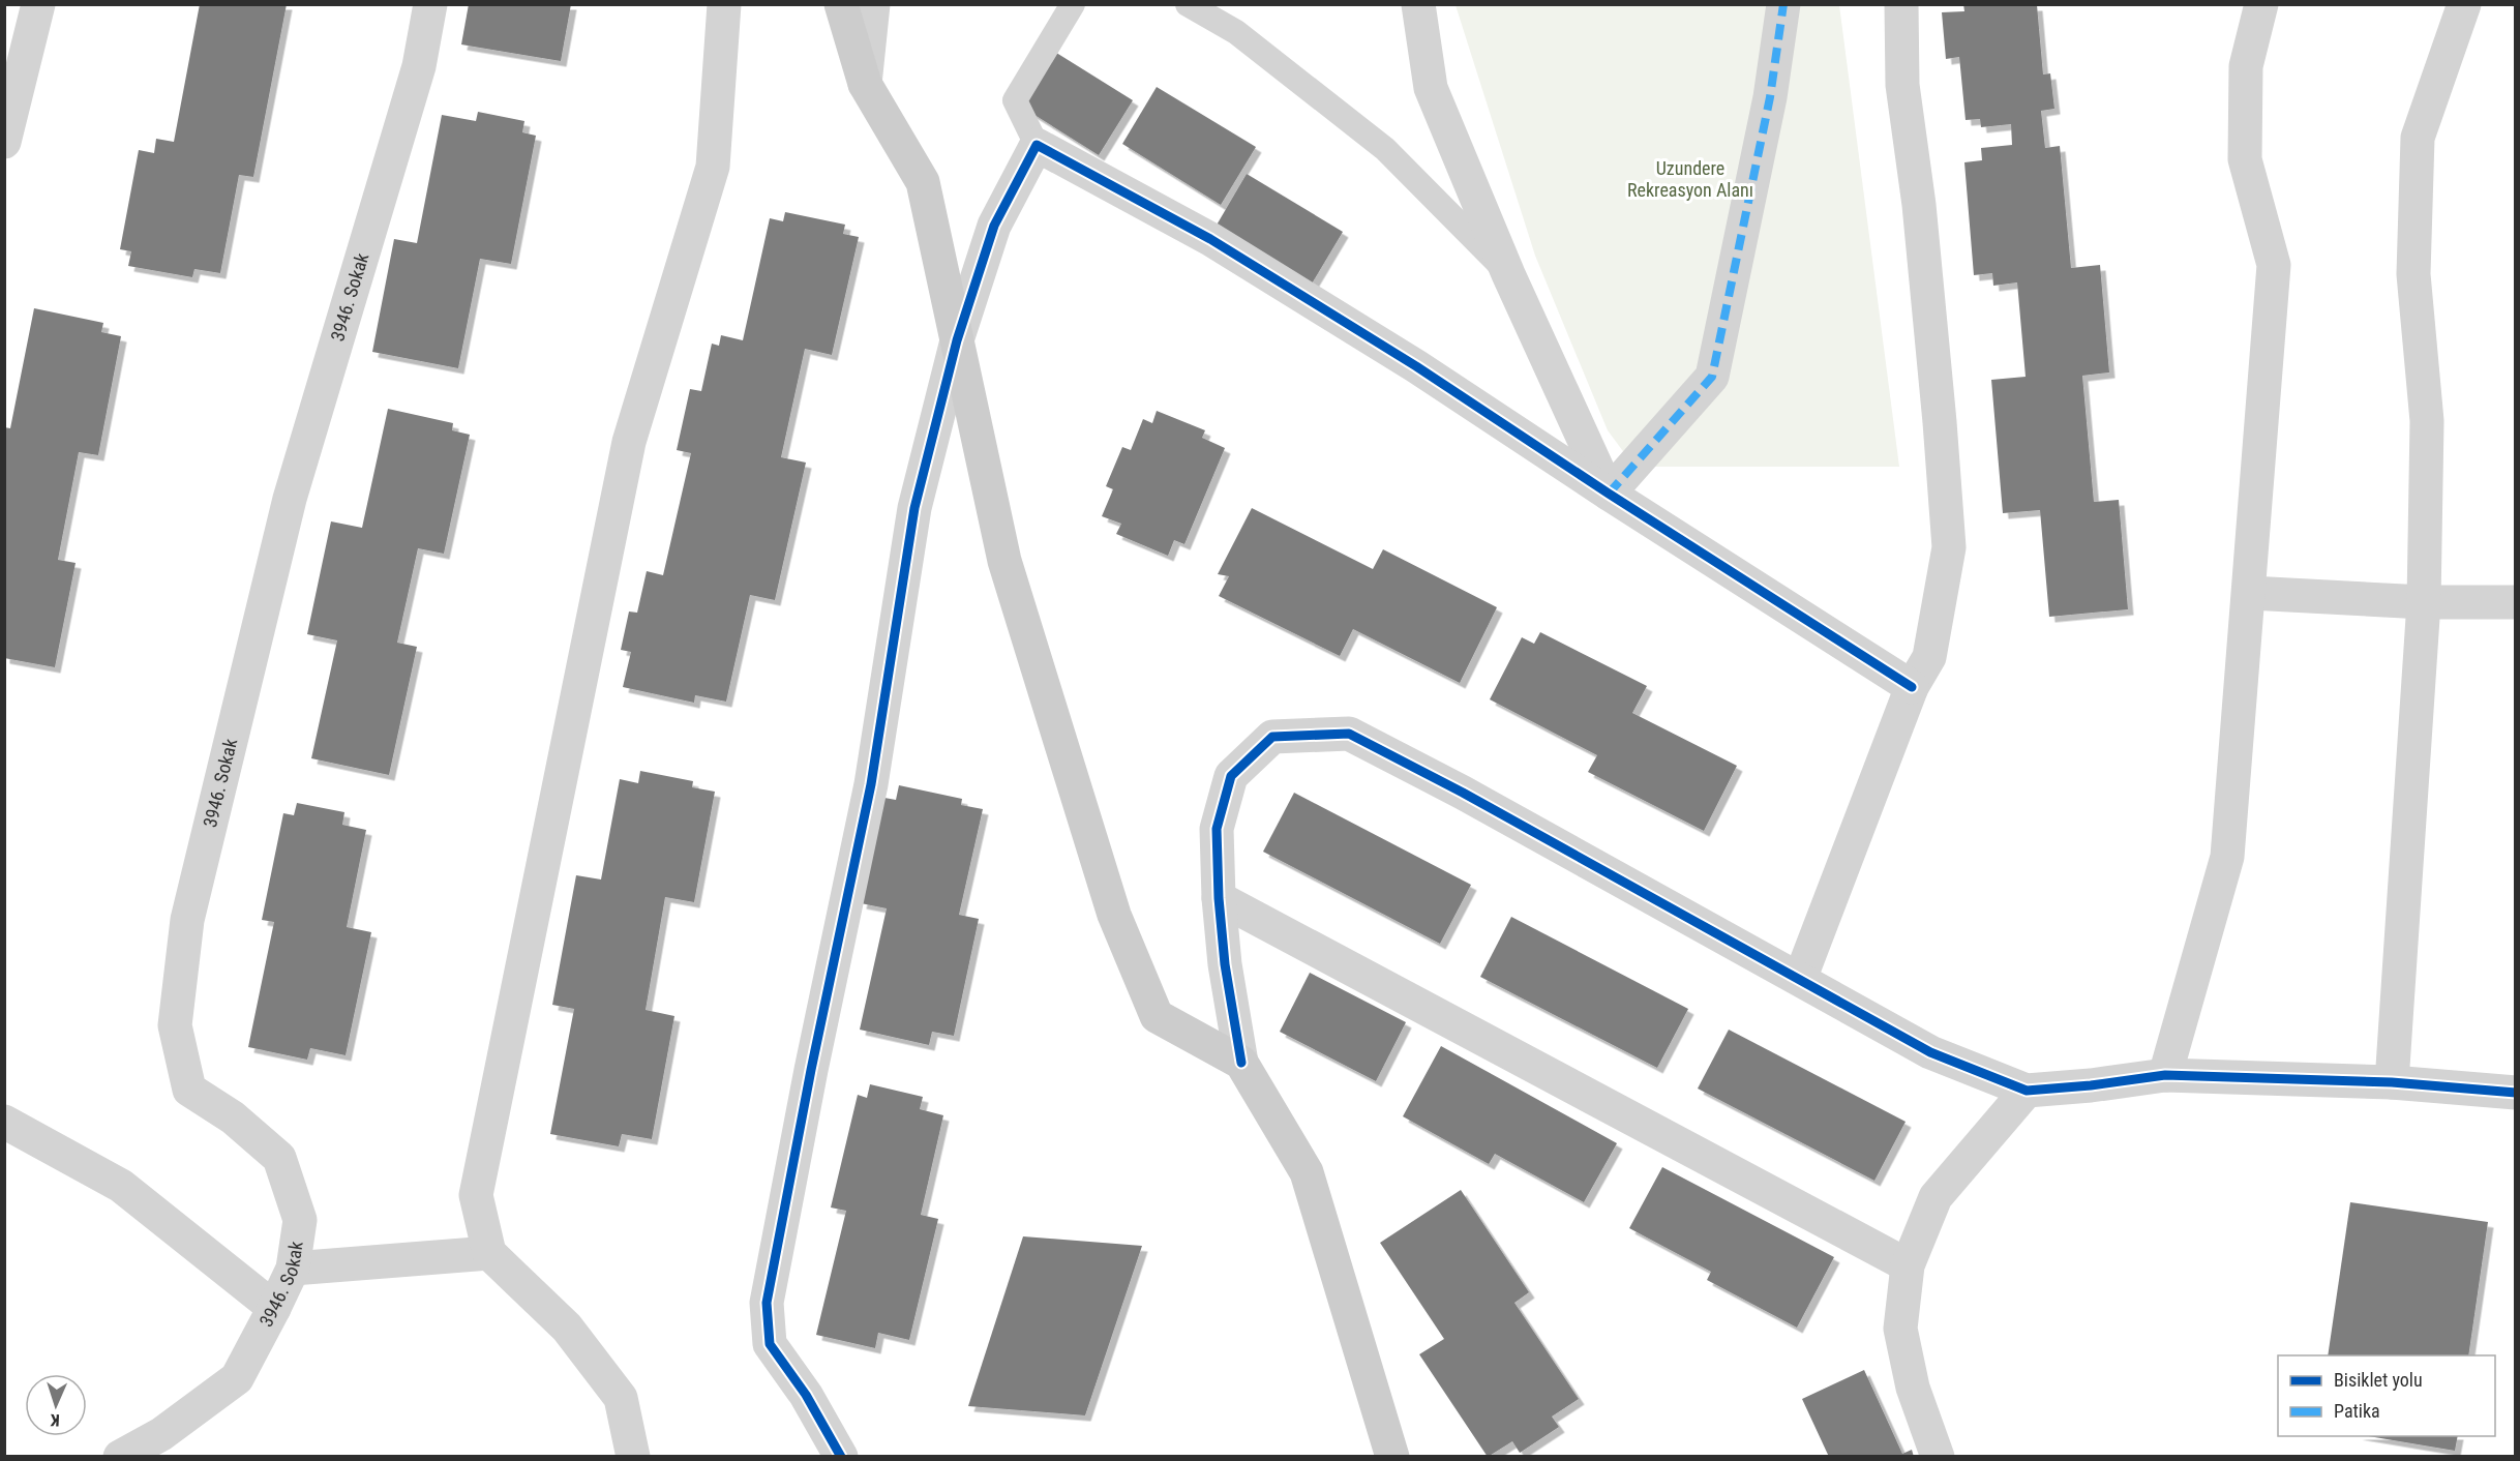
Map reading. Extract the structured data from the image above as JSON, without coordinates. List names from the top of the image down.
{
  "streets": {
    "street": ["3946. Sokak"]
  },
  "parks": ["Uzundere Rekreasyon Alanı"],
  "legend": ["Bisiklet yolu", "Patika"],
  "north": "bottom"
}
